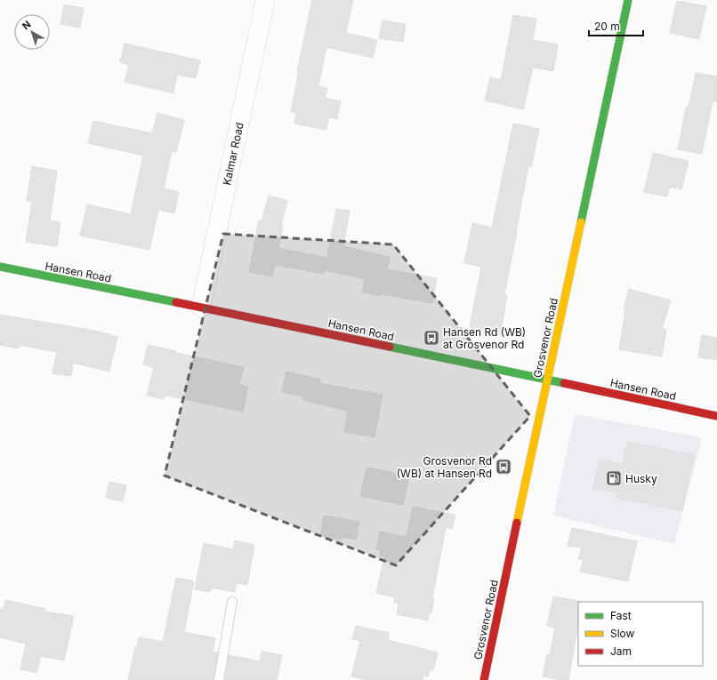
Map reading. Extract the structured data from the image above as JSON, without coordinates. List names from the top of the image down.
{
  "streets": {
    "main road": ["Hansen Road", "Grosvenor Road"],
    "street": ["Kalmar Road"]
  },
  "crossings": [
    ["Kalmar Road", "Hansen Road"],
    ["Hansen Road", "Grosvenor Road"]
  ],
  "places": {
    "bus stop": ["Hansen Rd (WB) at Grosvenor Rd", "Grosvenor Rd (WB) at Hansen Rd"],
    "fuel station": ["Husky"]
  },
  "legend": ["Fast", "Slow", "Jam"],
  "scale_bar": "20 m",
  "north": "top left"
}
